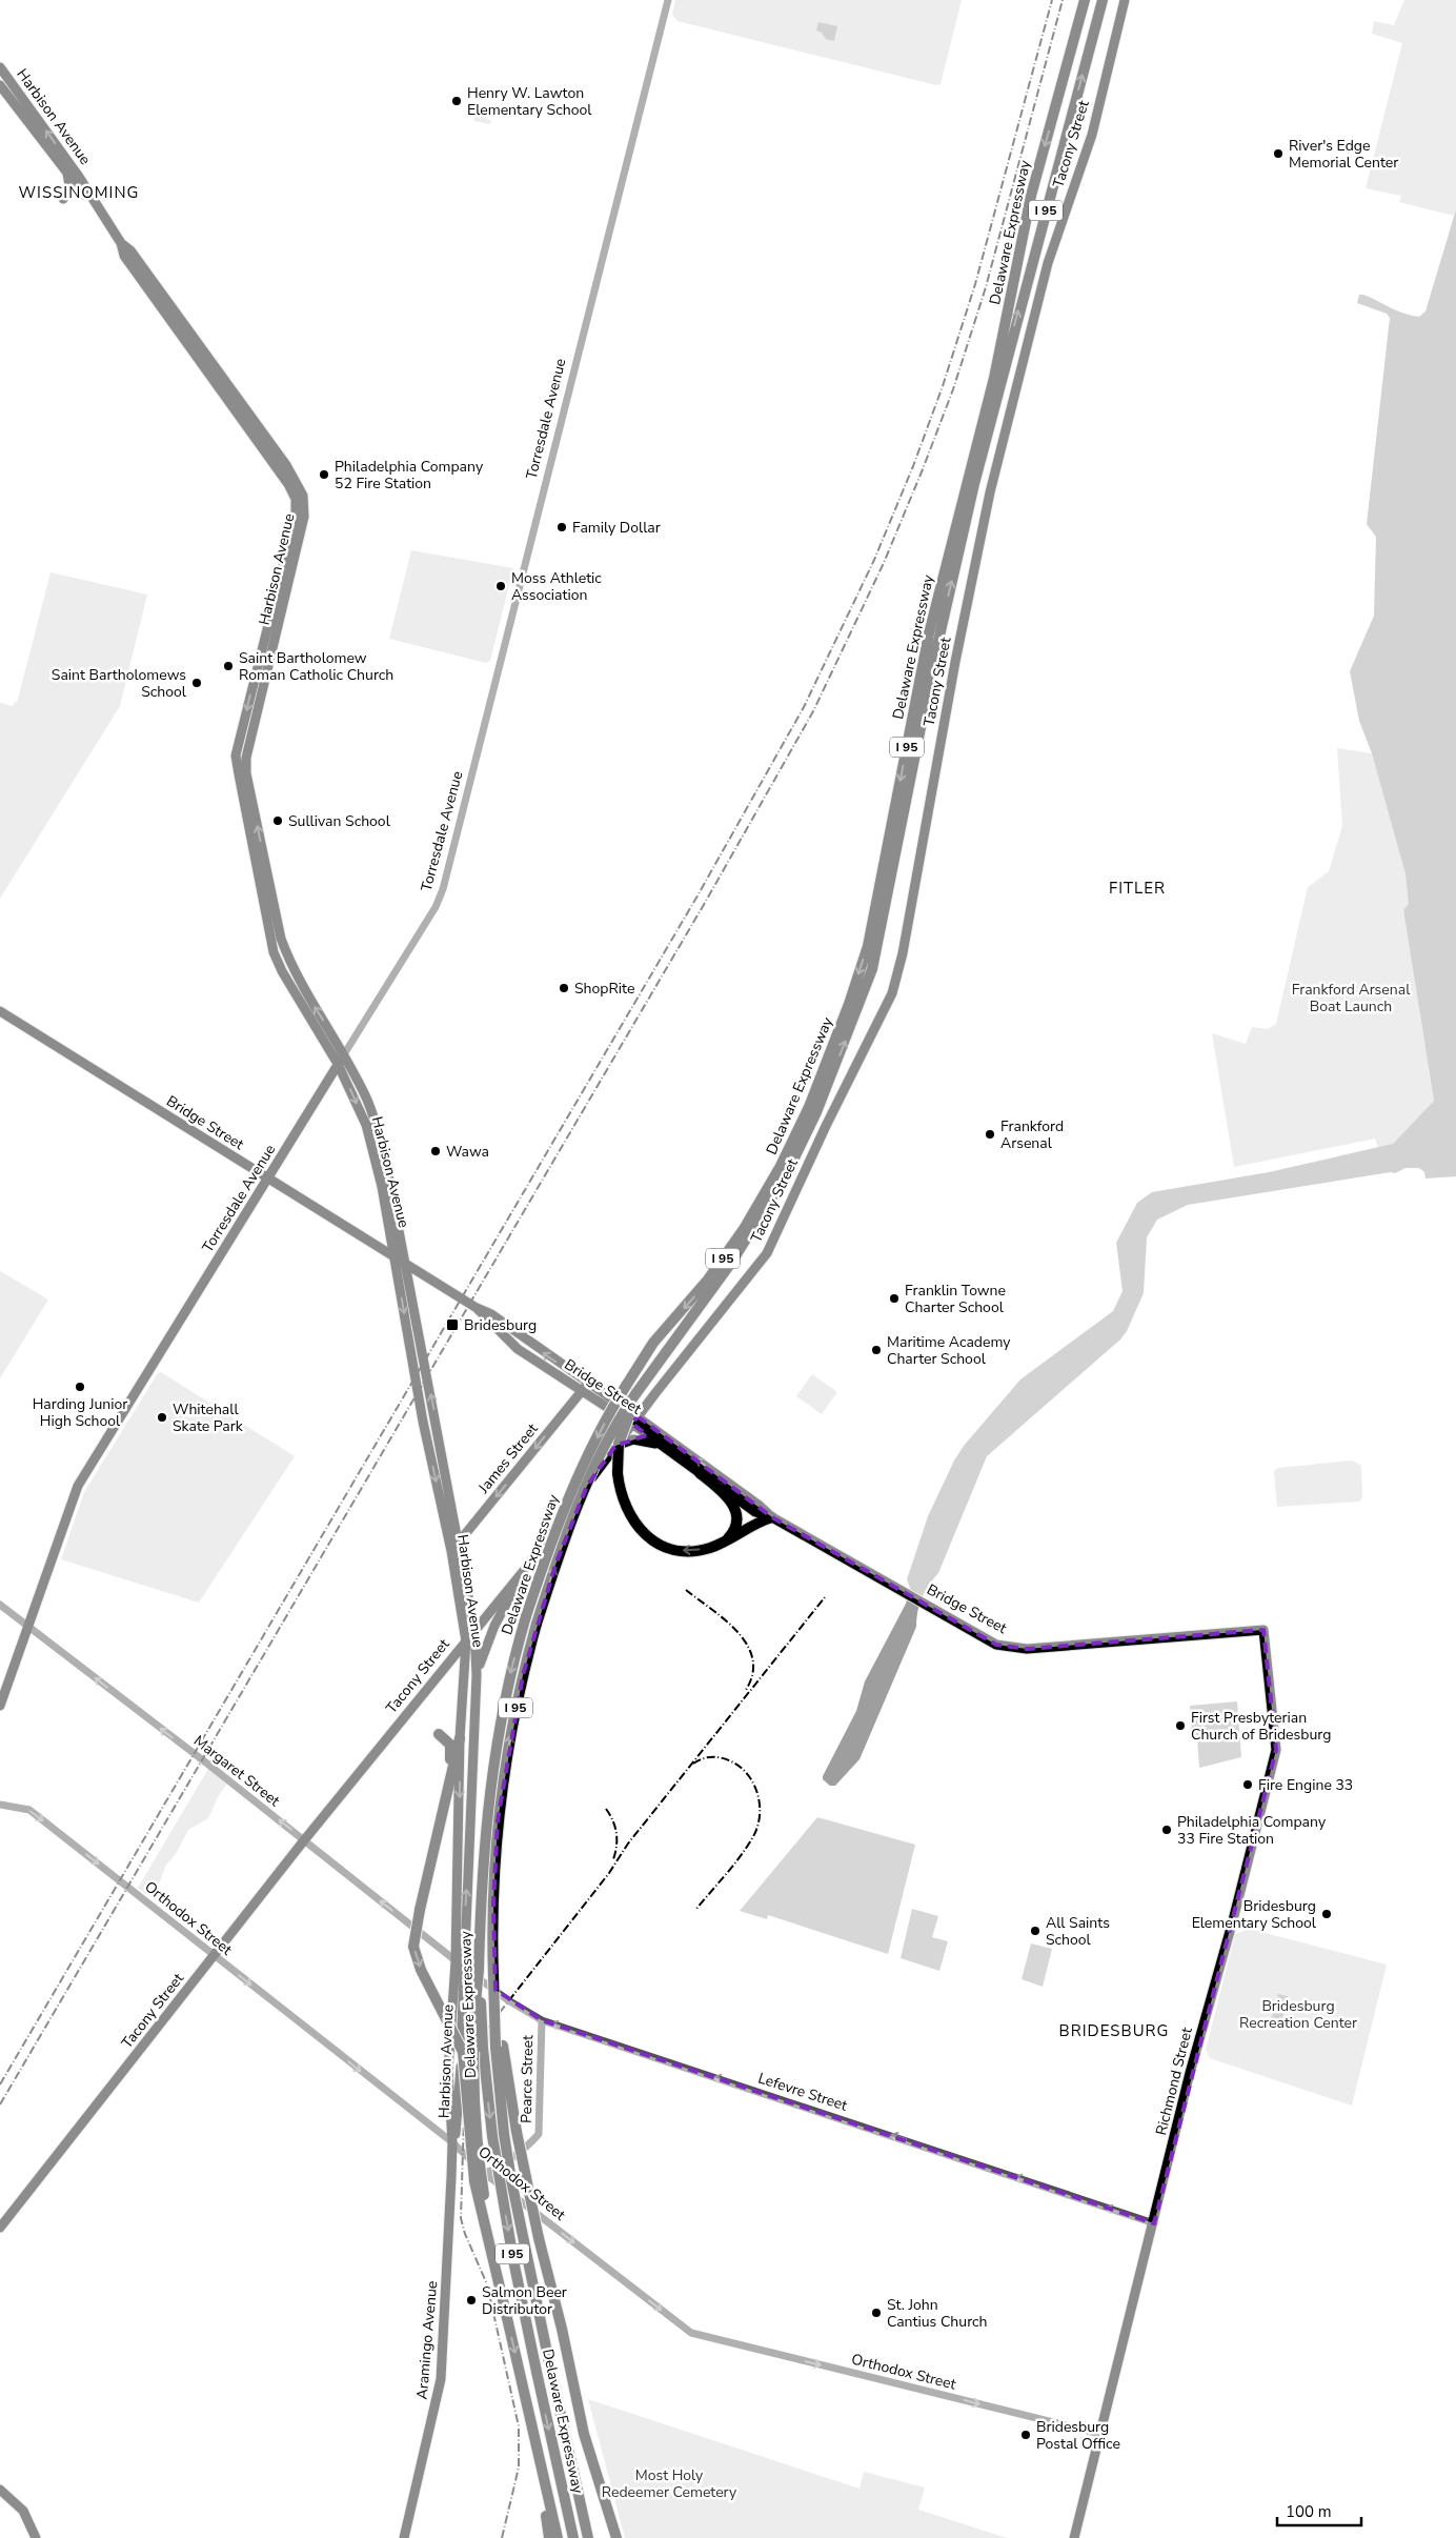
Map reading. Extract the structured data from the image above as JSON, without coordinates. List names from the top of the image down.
{
  "streets": {
    "highway": ["I 95", "Delaware Expressway"],
    "main road": [
      "Harbison Avenue",
      "Tacony Street",
      "Torresdale Avenue",
      "Bridge Street",
      "James Street",
      "Richmond Street",
      "Aramingo Avenue"
    ],
    "street": [
      "Margaret Street",
      "Orthodox Street",
      "Pearce Street",
      "Lefevre Street"
    ]
  },
  "crossings": [
    ["Harbison Avenue", "Tacony Street"],
    ["Harbison Avenue", "Torresdale Avenue"],
    ["Harbison Avenue", "Bridge Street"],
    ["Harbison Avenue", "James Street"],
    ["Harbison Avenue", "Margaret Street"],
    ["Harbison Avenue", "Orthodox Street"],
    ["Harbison Avenue", "Lefevre Street"],
    ["Harbison Avenue", "Aramingo Avenue"],
    ["Tacony Street", "Bridge Street"],
    ["Tacony Street", "Margaret Street"],
    ["Tacony Street", "Orthodox Street"],
    ["Torresdale Avenue", "Bridge Street"],
    ["Torresdale Avenue", "Margaret Street"],
    ["Bridge Street", "James Street"],
    ["Bridge Street", "Richmond Street"],
    ["Margaret Street", "Lefevre Street"],
    ["Orthodox Street", "Pearce Street"],
    ["Orthodox Street", "Richmond Street"],
    ["Orthodox Street", "Aramingo Avenue"],
    ["Pearce Street", "Lefevre Street"],
    ["Richmond Street", "Lefevre Street"]
  ],
  "one_way": [
    "James Street",
    "Margaret Street",
    "Orthodox Street",
    "Lefevre Street"
  ],
  "districts": ["WISSINOMING", "FITLER", "BRIDESBURG"],
  "parks": ["Frankford Arsenal Boat Launch", "Bridesburg Recreation Center", "Most Holy Redeemer Cemetery"],
  "places": {
    "other": [
      "Henry W. Lawton Elementary School",
      "River's Edge Memorial Center",
      "Philadelphia Company 52 Fire Station",
      "Family Dollar",
      "Moss Athletic Association",
      "Saint Bartholomew Roman Catholic Church",
      "Saint Bartholomews School",
      "Sullivan School",
      "ShopRite",
      "Frankford Arsenal",
      "Wawa",
      "Franklin Towne Charter School",
      "Maritime Academy Charter School",
      "Harding Junior High School",
      "Whitehall Skate Park",
      "First Presbyterian Church of Bridesburg",
      "Fire Engine 33",
      "Philadelphia Company 33 Fire Station",
      "Bridesburg Elementary School",
      "All Saints School",
      "Salmon Beer Distributor",
      "St. John Cantius Church",
      "Bridesburg Postal Office"
    ],
    "transit": ["Bridesburg"]
  },
  "scale_bar": "100 m"
}
